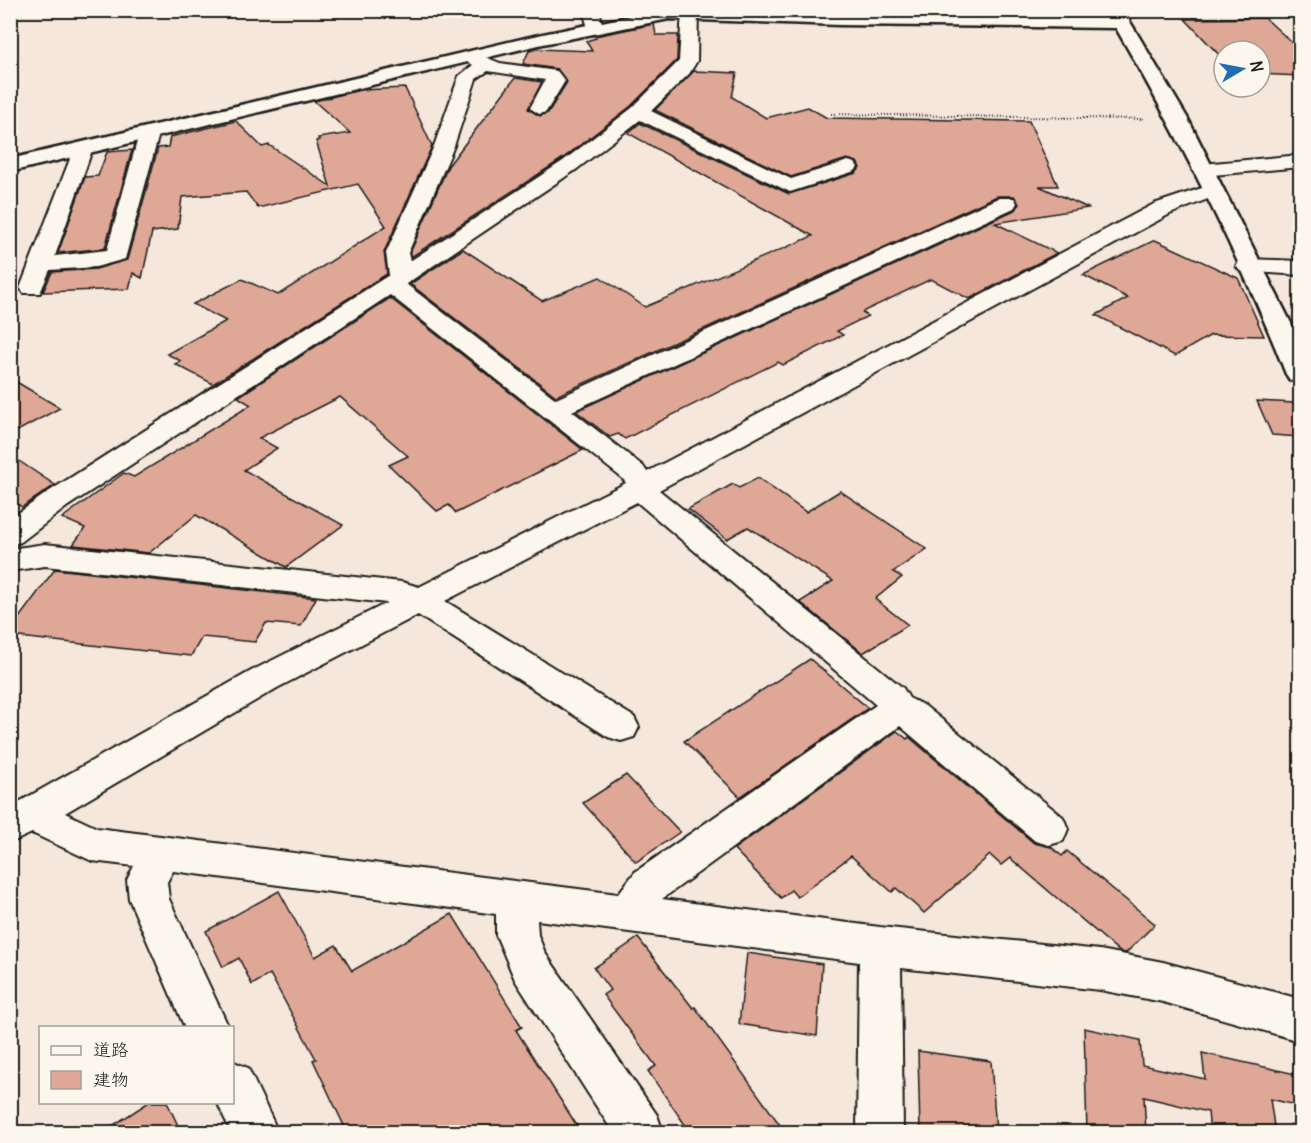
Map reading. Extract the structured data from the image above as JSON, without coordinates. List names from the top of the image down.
{
  "legend": ["道路", "建物"],
  "north": "right"
}
